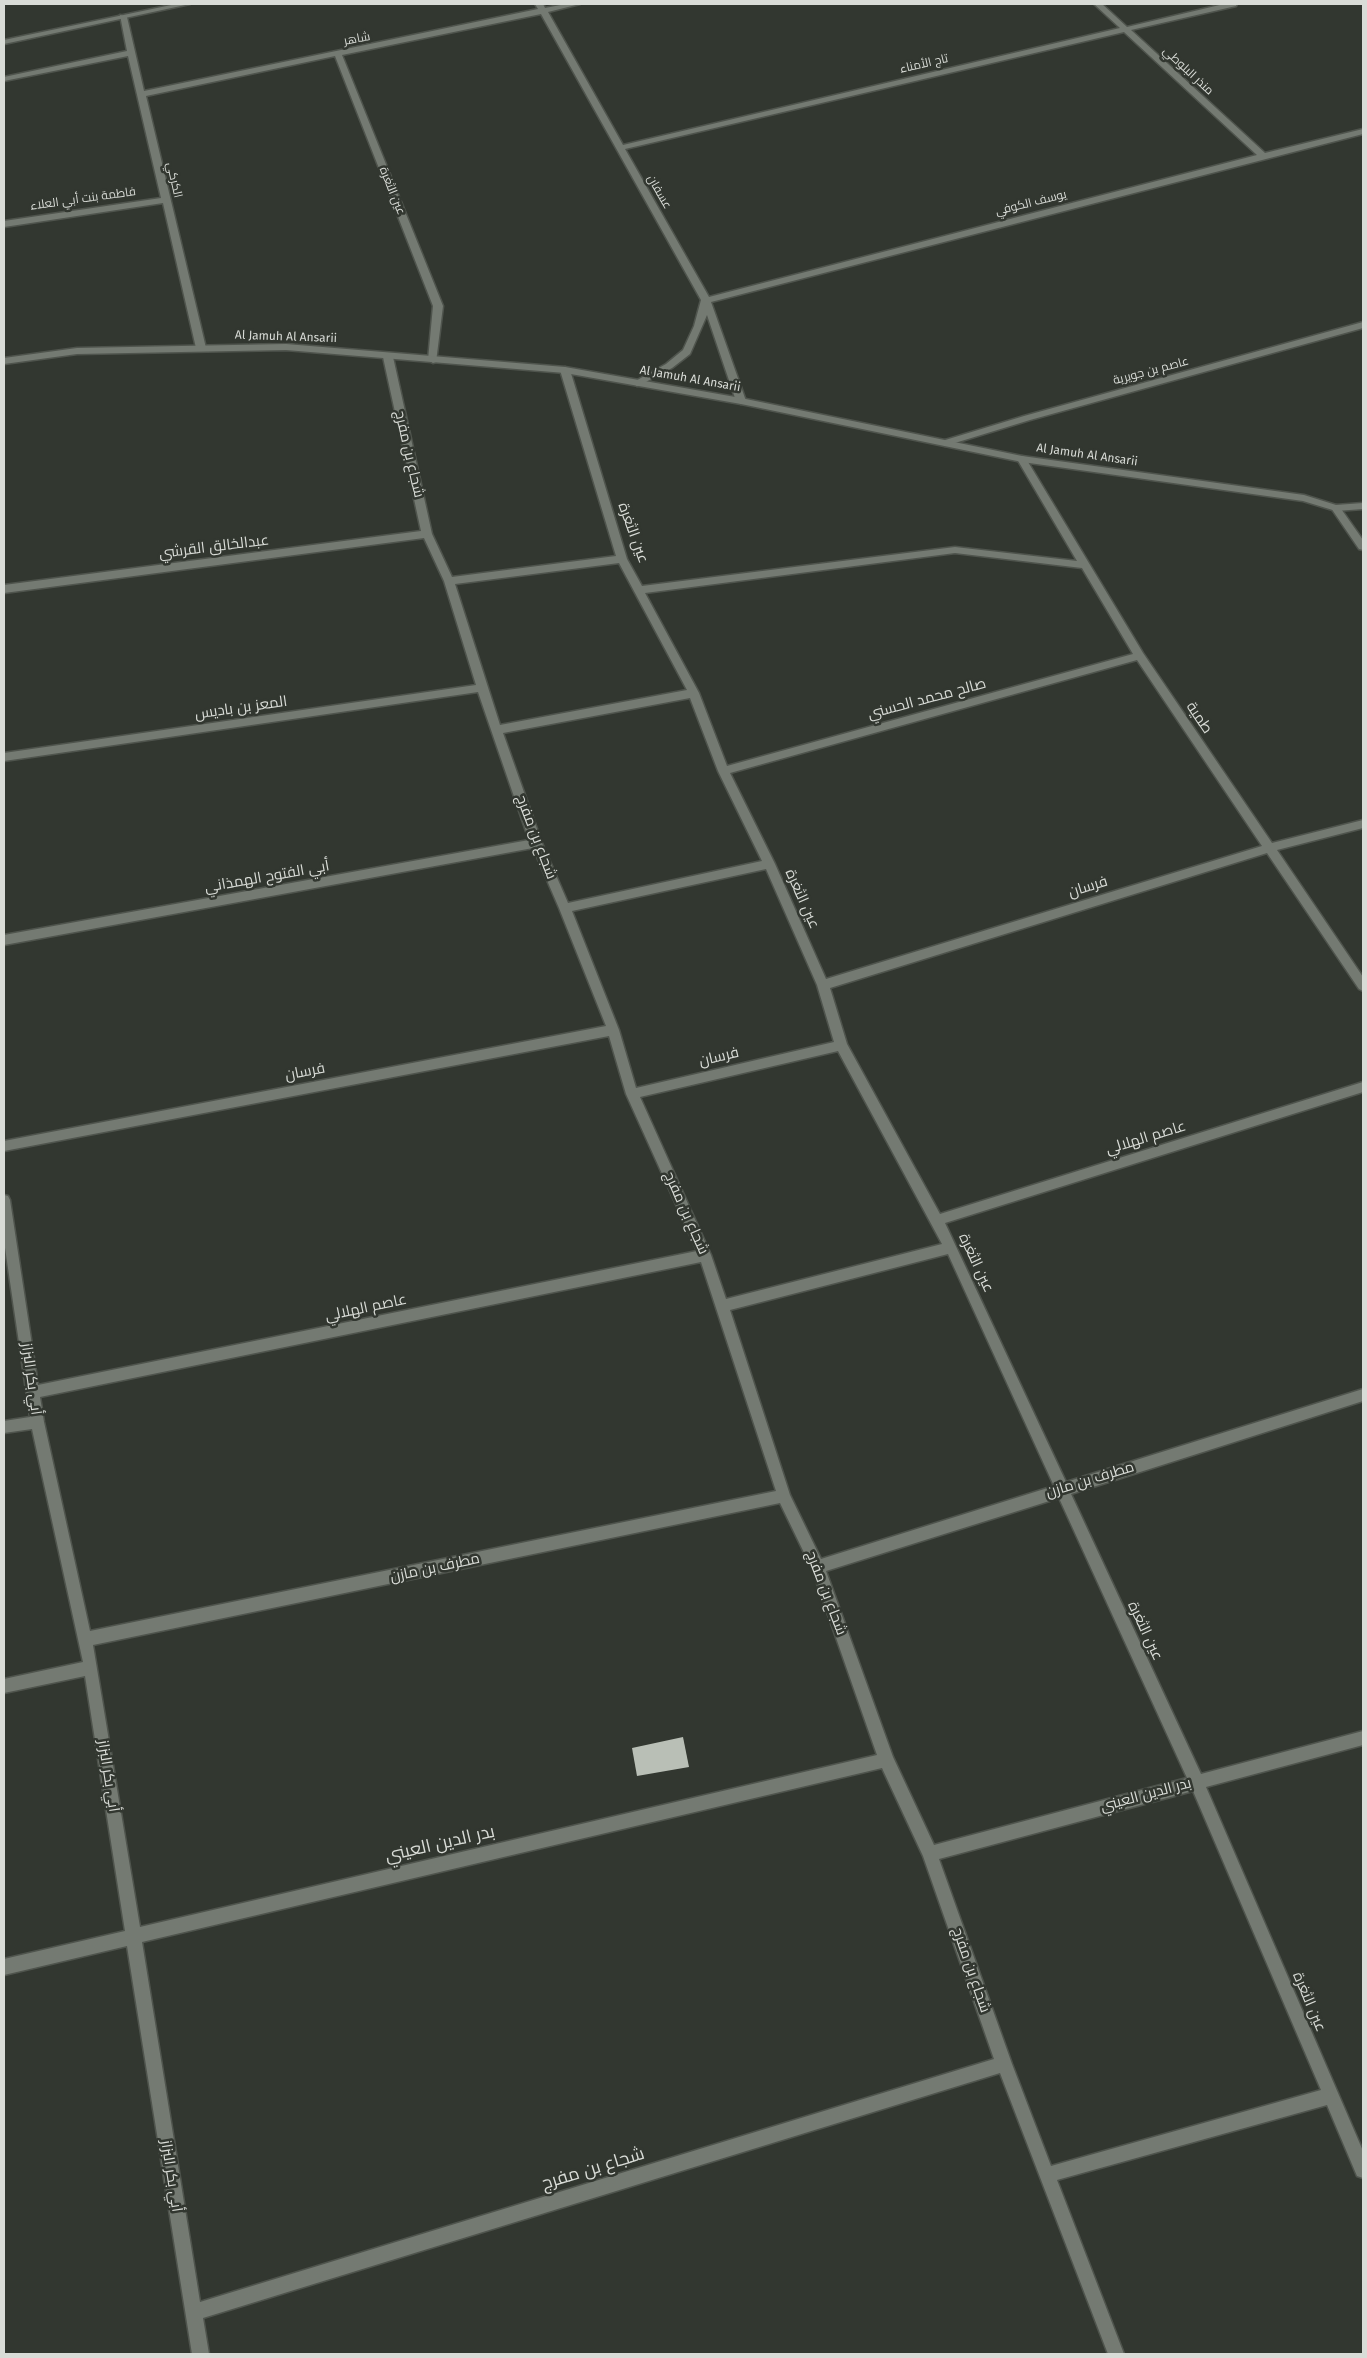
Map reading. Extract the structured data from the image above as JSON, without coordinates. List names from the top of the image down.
{
  "streets": {
    "street": [
      "شاهر",
      "تاج الأمناء",
      "منذر البلوطي",
      "الكركي",
      "عين الثغرة",
      "عسفان",
      "فاطمة بنت أبي العلاء",
      "يوسف الكوفي",
      "Al Jamuh Al Ansarii",
      "عاصم بن جويرية",
      "شجاع بن مفرج",
      "عبدالخالق القرشي",
      "صالح محمد الحسني",
      "المعز بن باديس",
      "طمية",
      "أبي الفتوح الهمذاني",
      "فرسان",
      "عاصم الهلالي",
      "أبي بكر البزاز",
      "مطرف بن مازن",
      "بدر الدين العيني"
    ]
  },
  "crossings": [
    ["شاهر", "الكركي"],
    ["شاهر", "عين الثغرة"],
    ["شاهر", "عسفان"],
    ["تاج الأمناء", "منذر البلوطي"],
    ["تاج الأمناء", "عسفان"],
    ["منذر البلوطي", "يوسف الكوفي"],
    ["الكركي", "فاطمة بنت أبي العلاء"],
    ["الكركي", "Al Jamuh Al Ansarii"],
    ["عين الثغرة", "Al Jamuh Al Ansarii"],
    ["عين الثغرة", "صالح محمد الحسني"],
    ["عين الثغرة", "فرسان"],
    ["عين الثغرة", "عاصم الهلالي"],
    ["عين الثغرة", "مطرف بن مازن"],
    ["عين الثغرة", "بدر الدين العيني"],
    ["عسفان", "يوسف الكوفي"],
    ["عسفان", "Al Jamuh Al Ansarii"],
    ["Al Jamuh Al Ansarii", "عاصم بن جويرية"],
    ["Al Jamuh Al Ansarii", "شجاع بن مفرج"],
    ["Al Jamuh Al Ansarii", "طمية"],
    ["شجاع بن مفرج", "عبدالخالق القرشي"],
    ["شجاع بن مفرج", "المعز بن باديس"],
    ["شجاع بن مفرج", "أبي الفتوح الهمذاني"],
    ["شجاع بن مفرج", "فرسان"],
    ["شجاع بن مفرج", "عاصم الهلالي"],
    ["شجاع بن مفرج", "أبي بكر البزاز"],
    ["شجاع بن مفرج", "مطرف بن مازن"],
    ["شجاع بن مفرج", "بدر الدين العيني"],
    ["صالح محمد الحسني", "طمية"],
    ["طمية", "فرسان"],
    ["عاصم الهلالي", "أبي بكر البزاز"],
    ["أبي بكر البزاز", "مطرف بن مازن"],
    ["أبي بكر البزاز", "بدر الدين العيني"]
  ]
}
